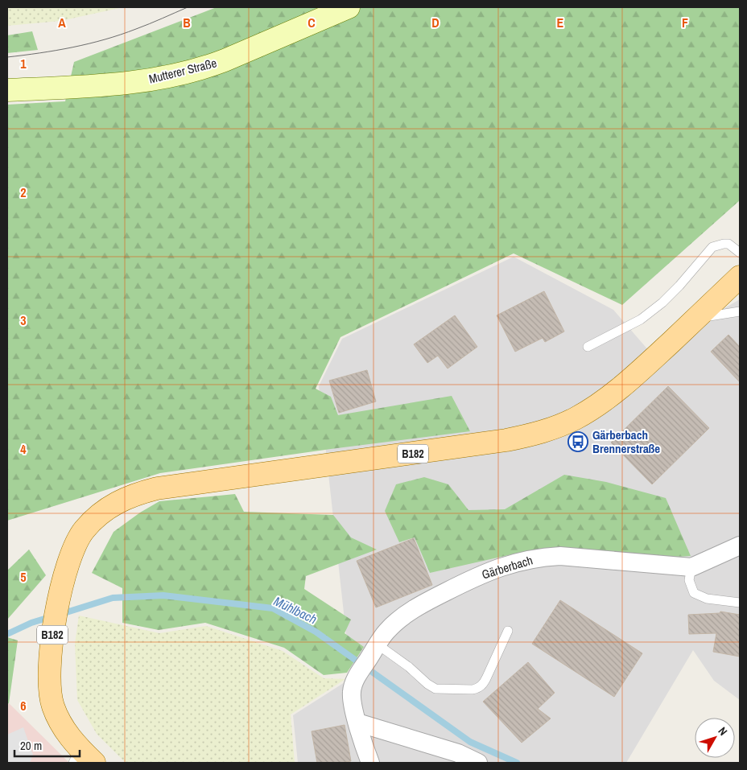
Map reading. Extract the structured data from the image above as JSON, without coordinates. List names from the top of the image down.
{
  "streets": {
    "main road": ["Mutterer Straße", "B182"],
    "street": ["Gärberbach"]
  },
  "water": ["Mühlbach"],
  "places": {
    "bus stop": ["Gärberbach Brennerstraße"]
  },
  "scale_bar": "20 m",
  "north": "top right",
  "grid": {
    "columns": [
      "A",
      "B",
      "C",
      "D",
      "E",
      "F"
    ],
    "rows": [
      "1",
      "2",
      "3",
      "4",
      "5",
      "6"
    ]
  }
}
